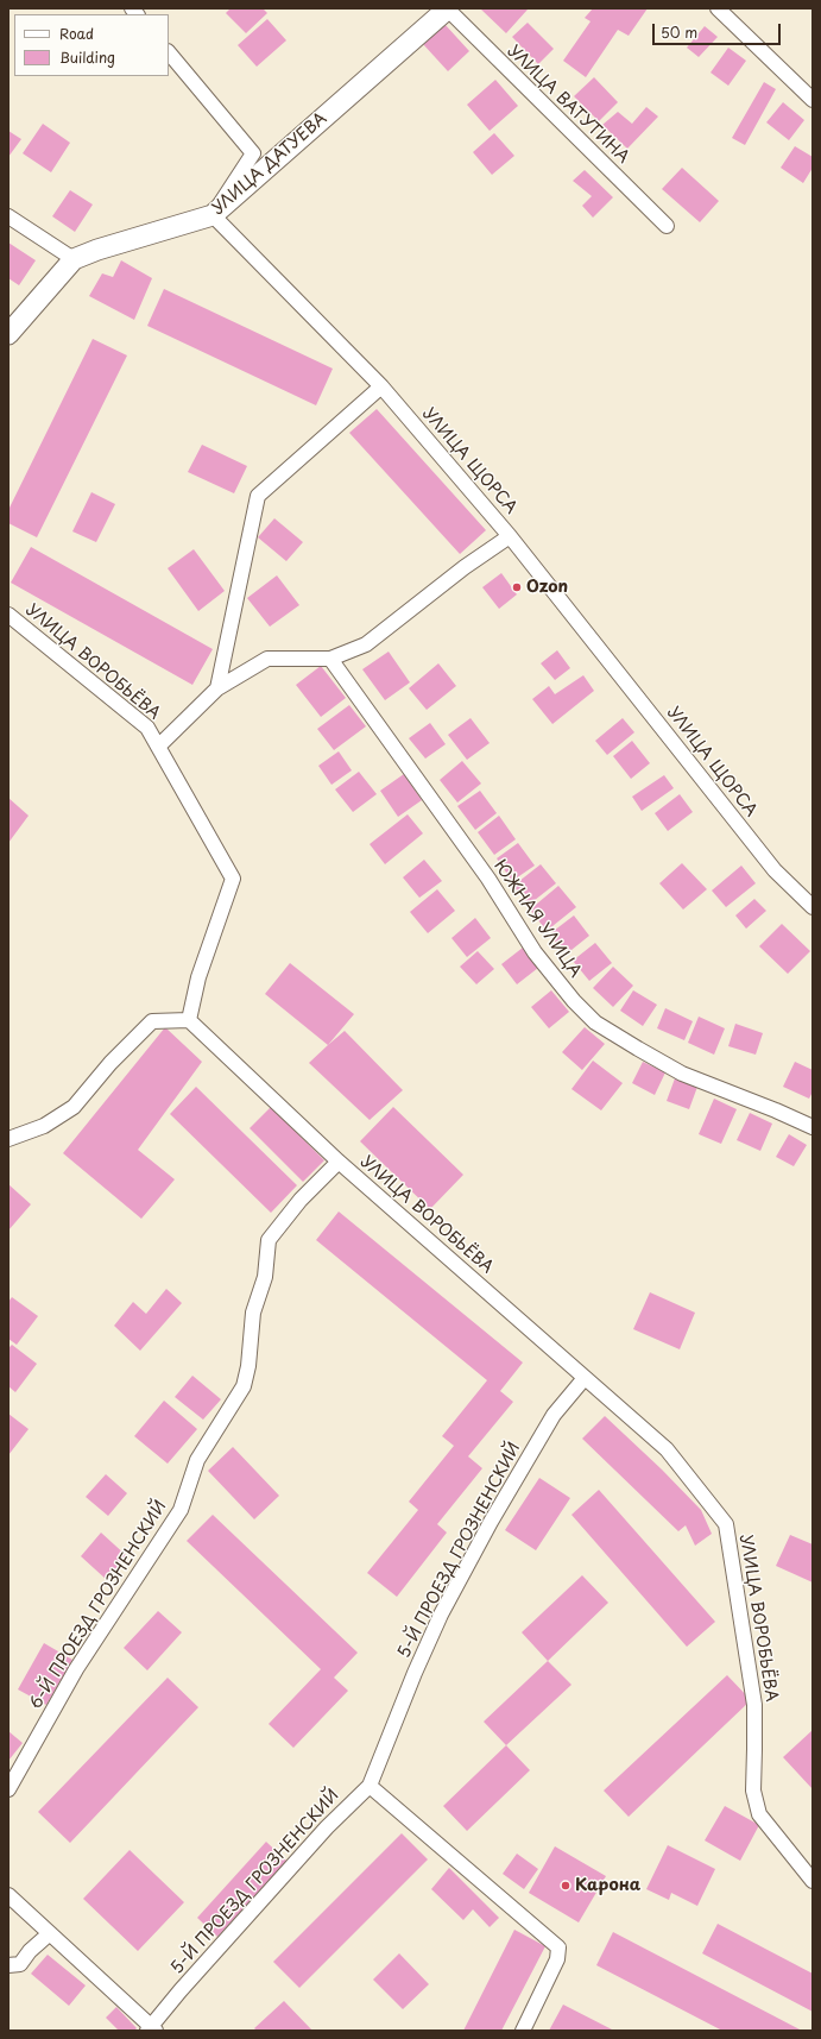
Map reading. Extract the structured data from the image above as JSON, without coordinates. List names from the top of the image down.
{
  "streets": {
    "street": [
      "УЛИЦА ВАТУТИНА",
      "УЛИЦА ДАТУЕВА",
      "УЛИЦА ЩОРСА",
      "УЛИЦА ВОРОБЬЁВА",
      "ЮЖНАЯ УЛИЦА",
      "5-Й ПРОЕЗД ГРОЗНЕНСКИЙ",
      "6-Й ПРОЕЗД ГРОЗНЕНСКИЙ"
    ]
  },
  "crossings": [
    ["УЛИЦА ВАТУТИНА", "УЛИЦА ДАТУЕВА"],
    ["УЛИЦА ДАТУЕВА", "УЛИЦА ЩОРСА"],
    ["УЛИЦА ВОРОБЬЁВА", "5-Й ПРОЕЗД ГРОЗНЕНСКИЙ"],
    ["УЛИЦА ВОРОБЬЁВА", "6-Й ПРОЕЗД ГРОЗНЕНСКИЙ"]
  ],
  "places": ["Ozon", "Карона"],
  "legend": ["Road", "Building"],
  "scale_bar": "50 m"
}
